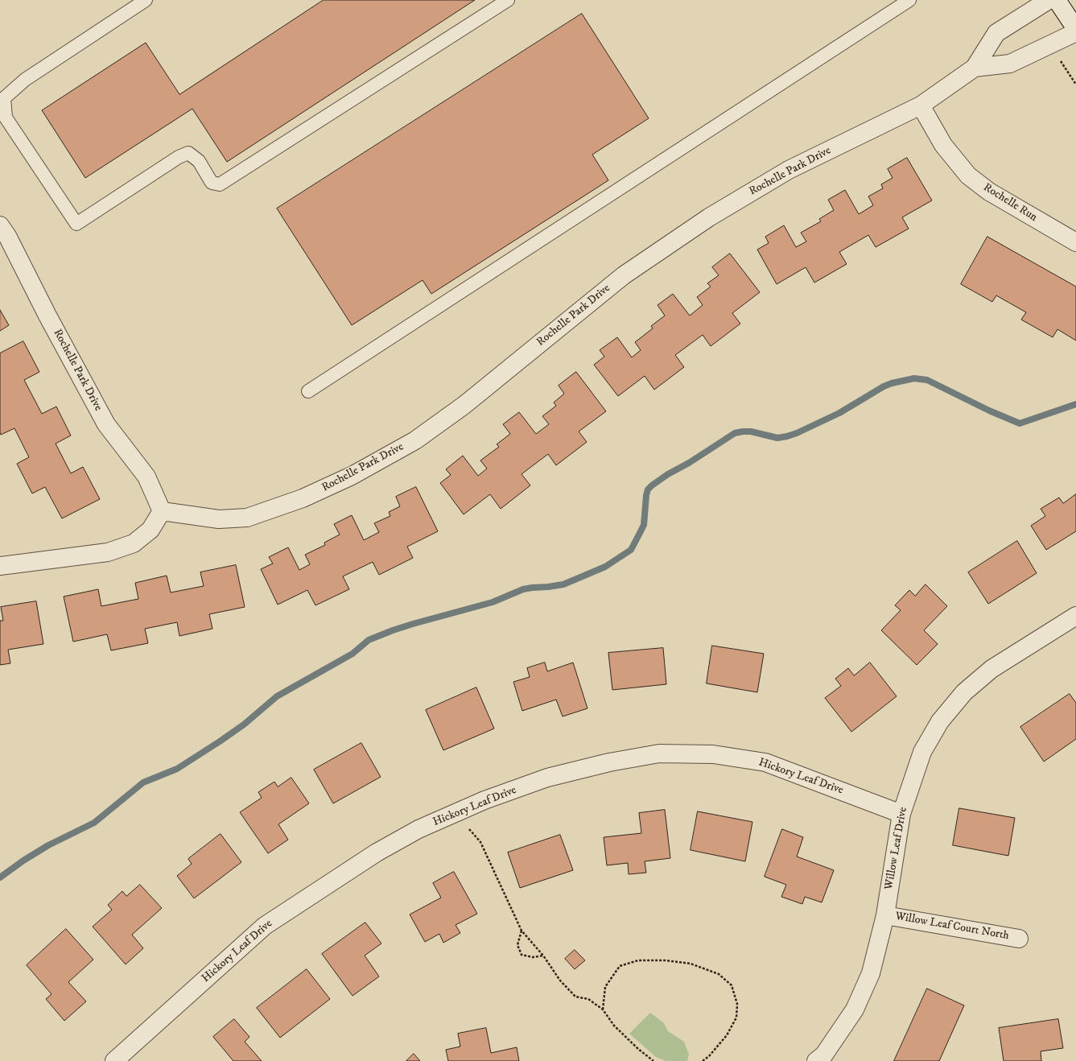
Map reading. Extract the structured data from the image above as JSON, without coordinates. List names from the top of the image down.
{
  "streets": {
    "street": [
      "Rochelle Park Drive",
      "Rochelle Run",
      "Hickory Leaf Drive",
      "Willow Leaf Drive",
      "Willow Leaf Court North"
    ]
  },
  "crossings": [
    ["Rochelle Park Drive", "Rochelle Run"],
    ["Hickory Leaf Drive", "Willow Leaf Drive"],
    ["Willow Leaf Drive", "Willow Leaf Court North"]
  ]
}
